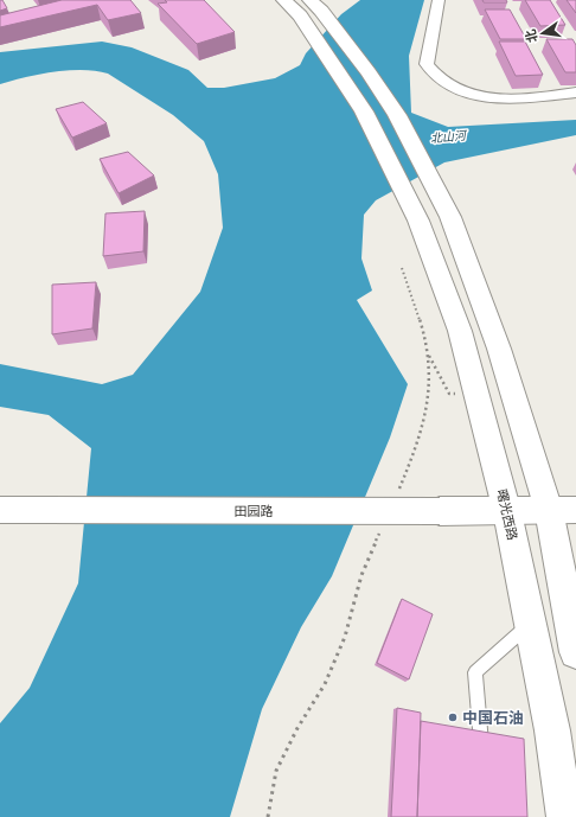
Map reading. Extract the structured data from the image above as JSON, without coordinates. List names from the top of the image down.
{
  "streets": {
    "main road": ["田园路", "曙光西路"]
  },
  "crossings": [
    ["田园路", "曙光西路"]
  ],
  "water": ["北山河"],
  "places": ["中国石油"],
  "north": "left"
}
